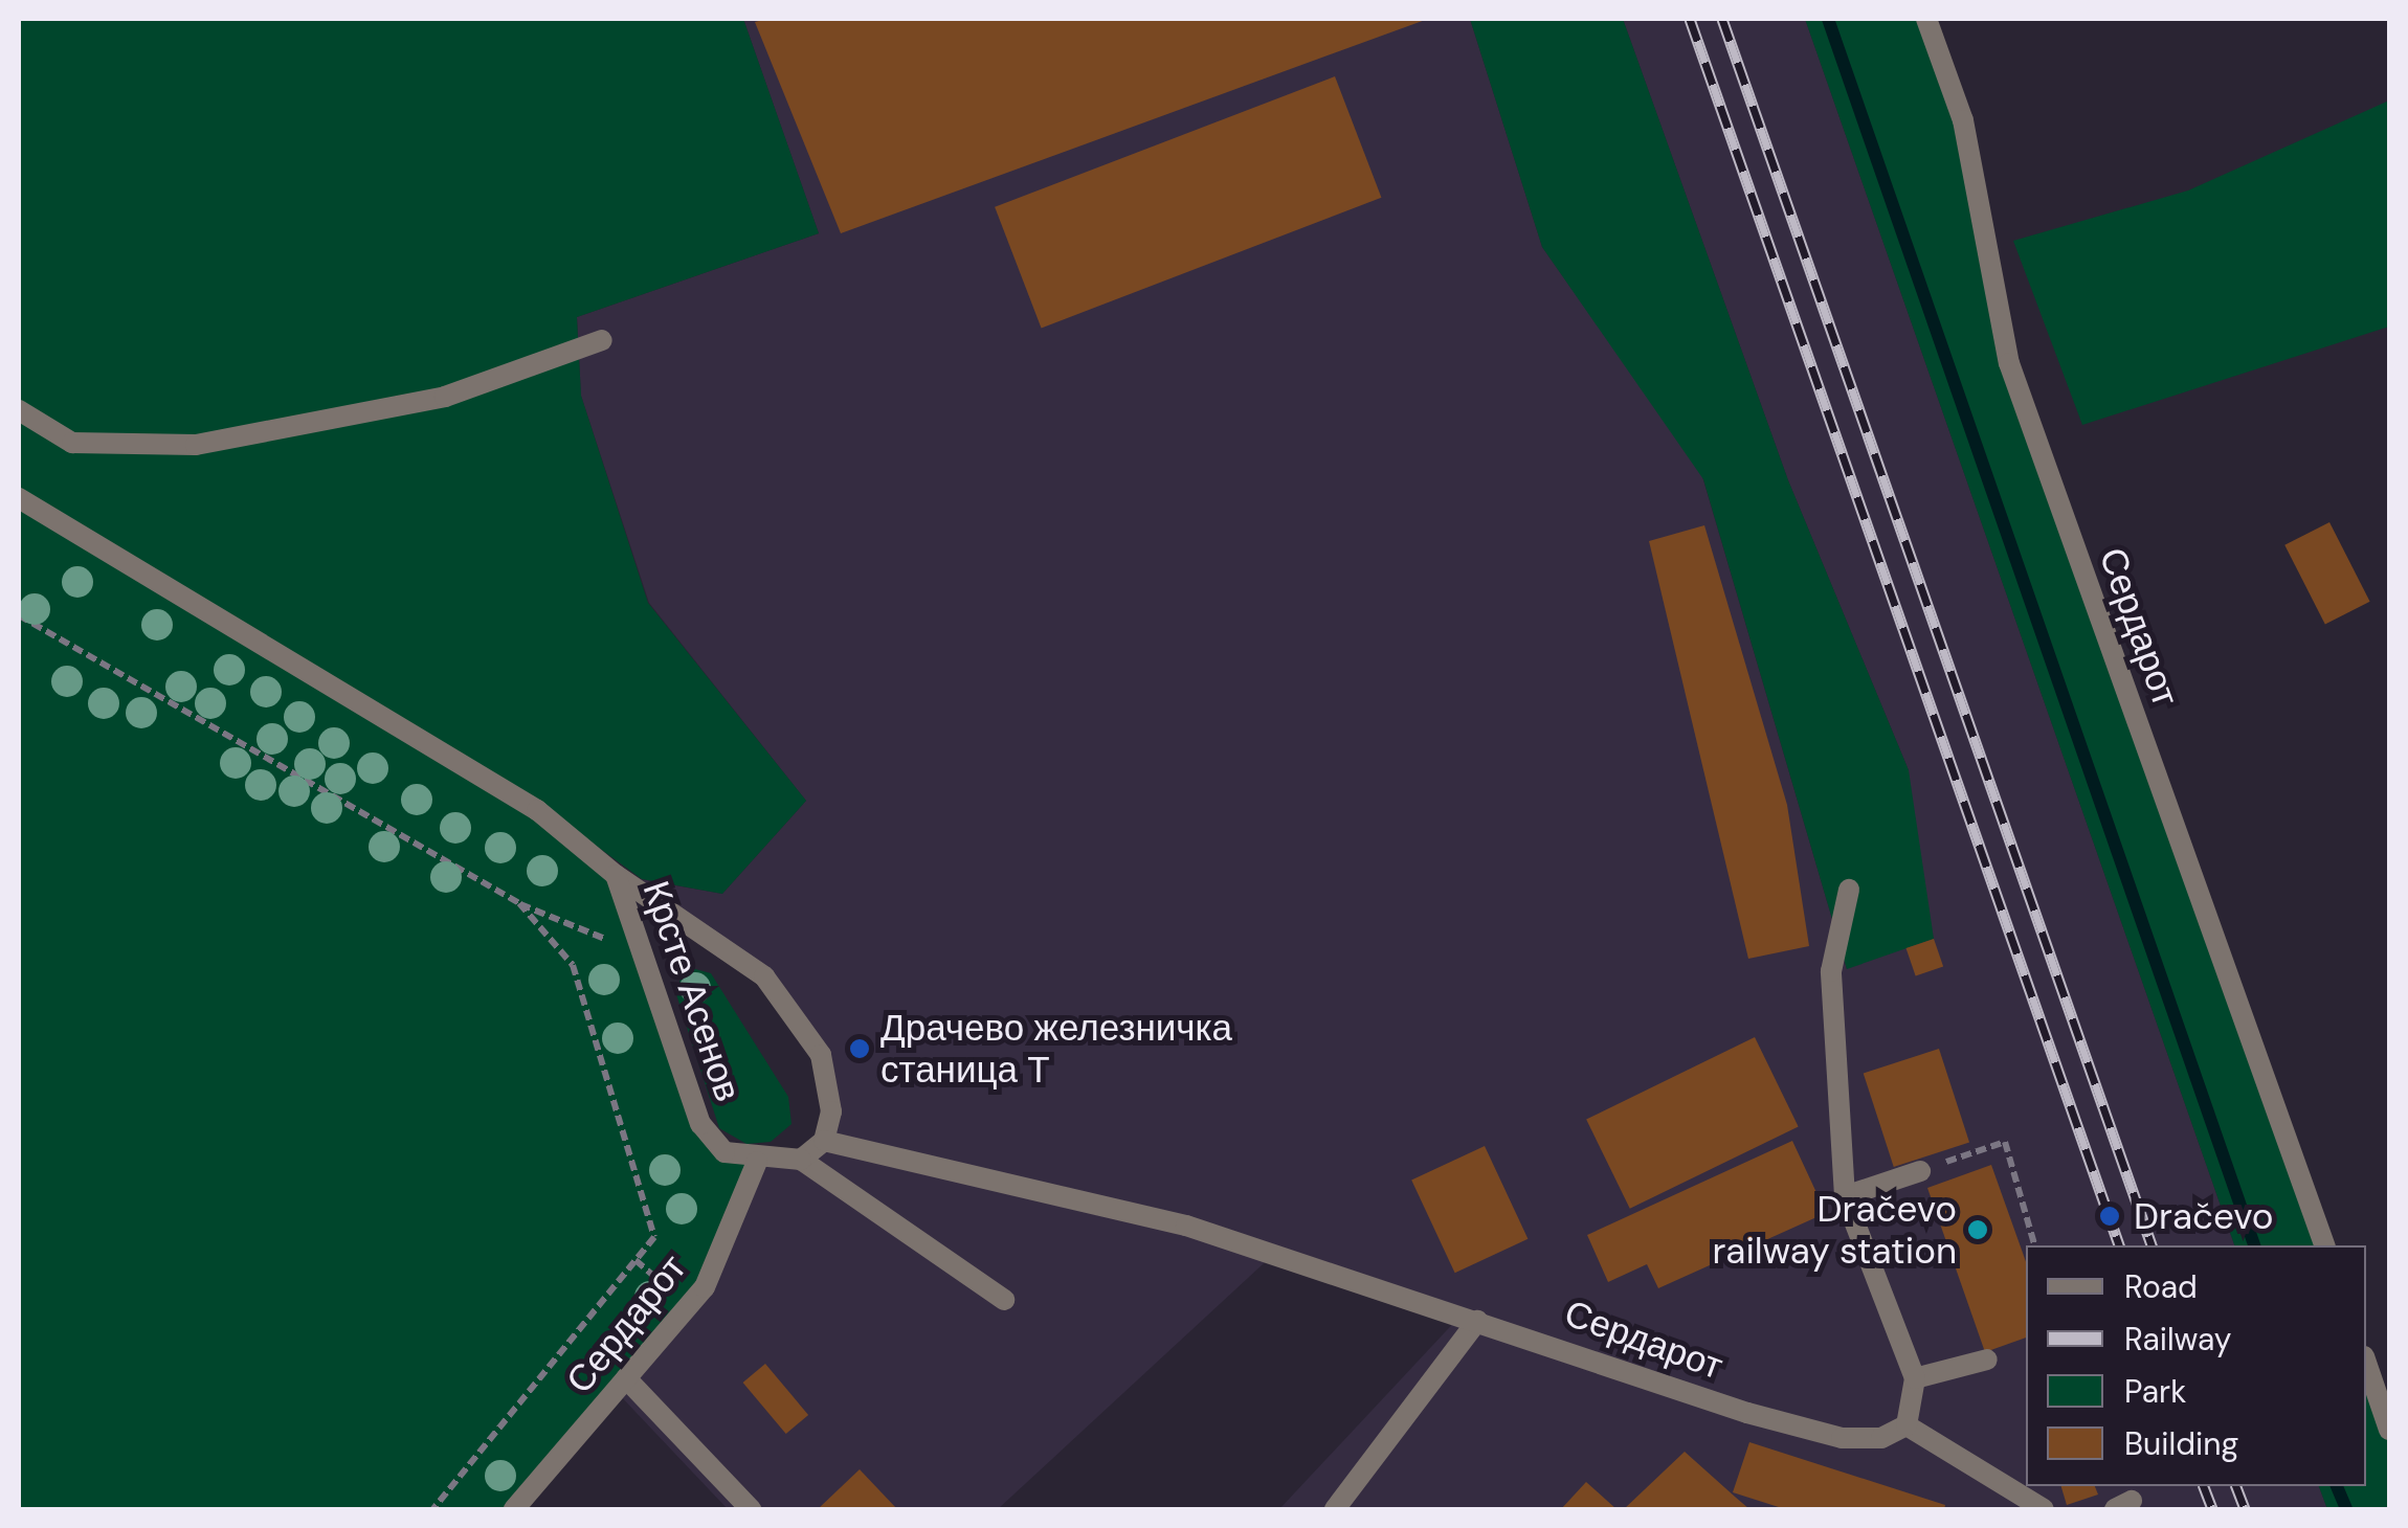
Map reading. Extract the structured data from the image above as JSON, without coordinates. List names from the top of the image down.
{
  "streets": {
    "street": ["Сердарот", "Крсте Асенов"]
  },
  "crossings": [
    ["Сердарот", "Крсте Асенов"]
  ],
  "places": ["Драчево железничка станица Т", "Dračevo", "Dračevo railway station"],
  "legend": [
    "Road",
    "Railway",
    "Park",
    "Building"
  ]
}
